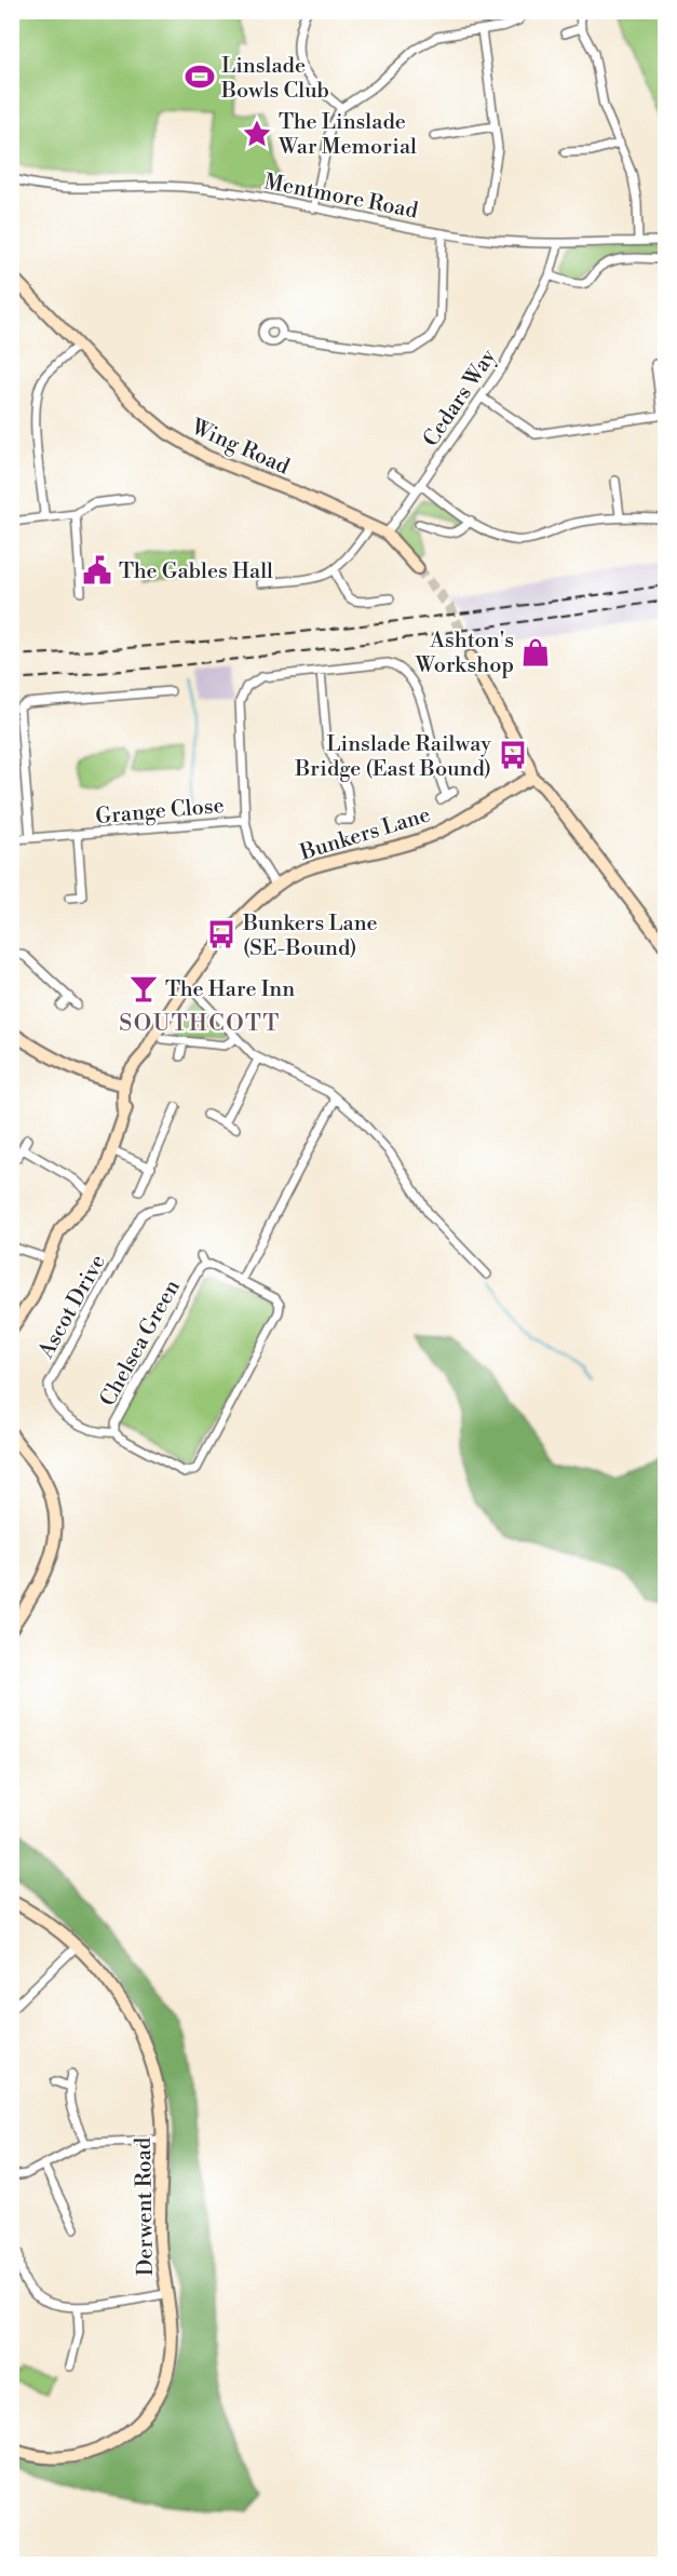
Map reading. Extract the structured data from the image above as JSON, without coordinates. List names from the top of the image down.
{
  "streets": {
    "street": [
      "Mentmore Road",
      "Cedars Way",
      "Wing Road",
      "Grange Close",
      "Bunkers Lane",
      "Ascot Drive",
      "Chelsea Green",
      "Derwent Road"
    ]
  },
  "crossings": [
    ["Mentmore Road", "Cedars Way"],
    ["Cedars Way", "Wing Road"],
    ["Ascot Drive", "Chelsea Green"]
  ],
  "districts": ["SOUTHCOTT"],
  "places": {
    "sports": ["Linslade Bowls Club"],
    "place": ["The Linslade War Memorial"],
    "public building": ["The Gables Hall"],
    "shop": ["Ashton's Workshop"],
    "bus stop": ["Linslade Railway Bridge (East Bound)", "Bunkers Lane (SE-Bound)"],
    "bar": ["The Hare Inn"]
  }
}
